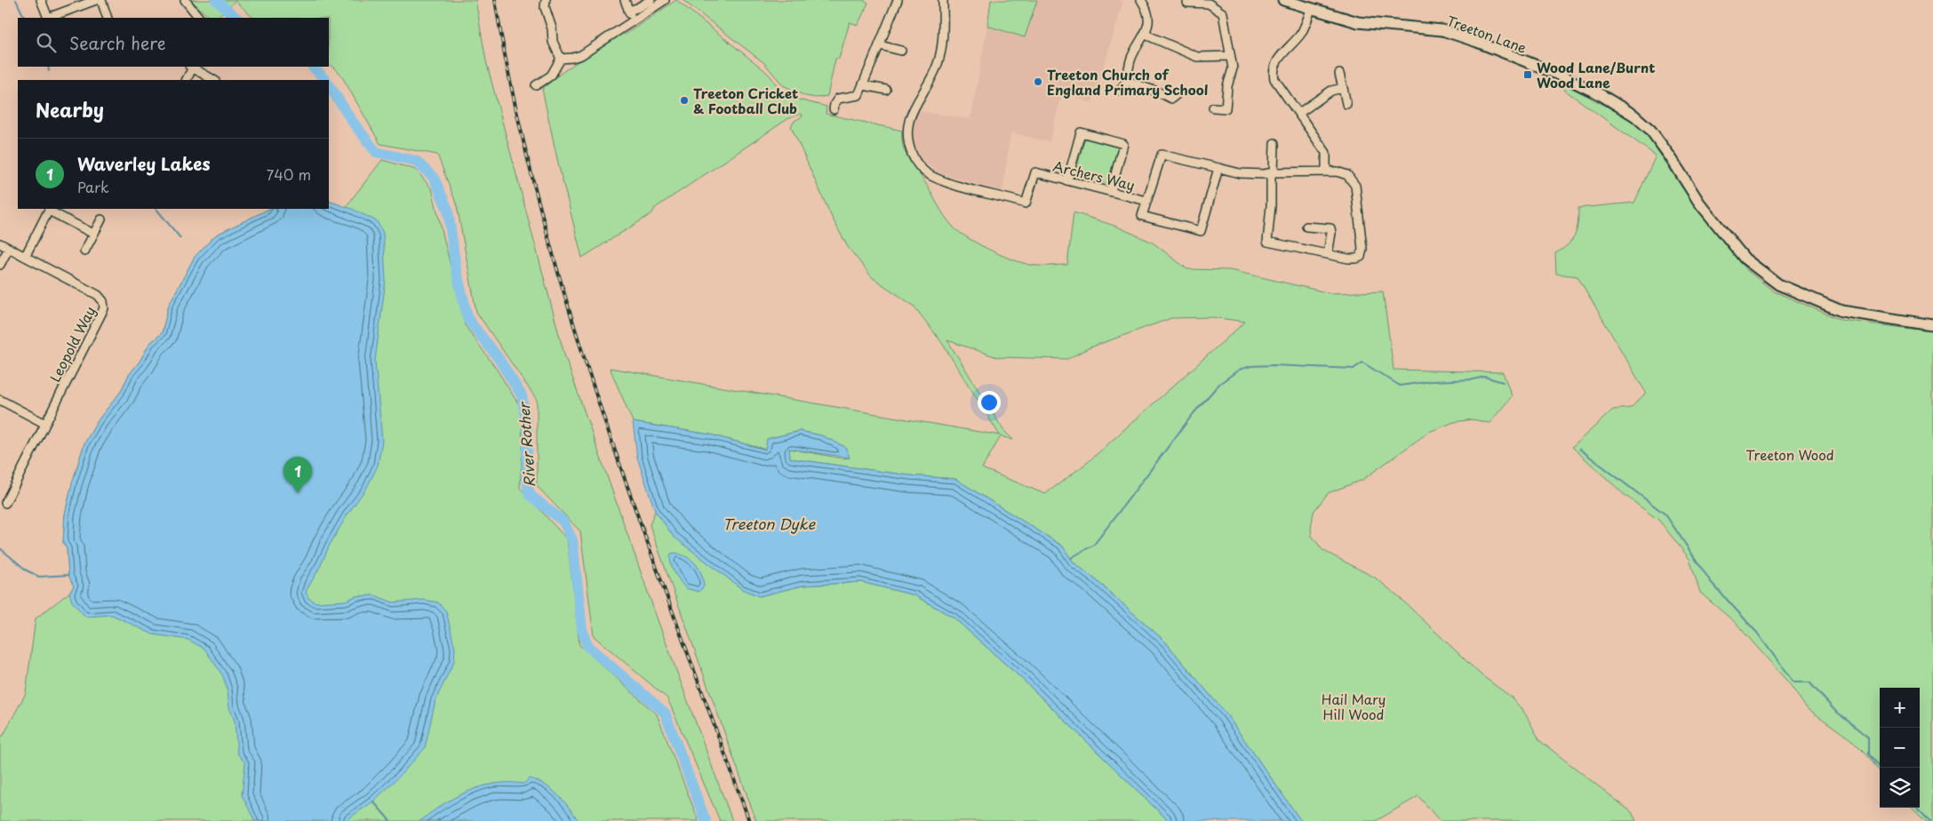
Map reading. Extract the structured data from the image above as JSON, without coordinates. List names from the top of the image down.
{
  "streets": {
    "main road": ["Treeton Lane"],
    "street": ["Archers Way", "Leopold Way"]
  },
  "water": ["River Rother", "Treeton Dyke"],
  "parks": ["Treeton Wood", "Hail Mary Hill Wood"],
  "places": {
    "transit": ["Wood Lane/Burnt Wood Lane"],
    "other": ["Treeton Church of England Primary School", "Treeton Cricket & Football Club"]
  },
  "page": {
    "search": "Search here",
    "heading": "Nearby",
    "list": [
      {
        "mark": "1",
        "name": "Waverley Lakes",
        "note": "Park",
        "value": "740 m"
      }
    ],
    "pins": "1",
    "map_buttons": ["+", "−"]
  }
}
